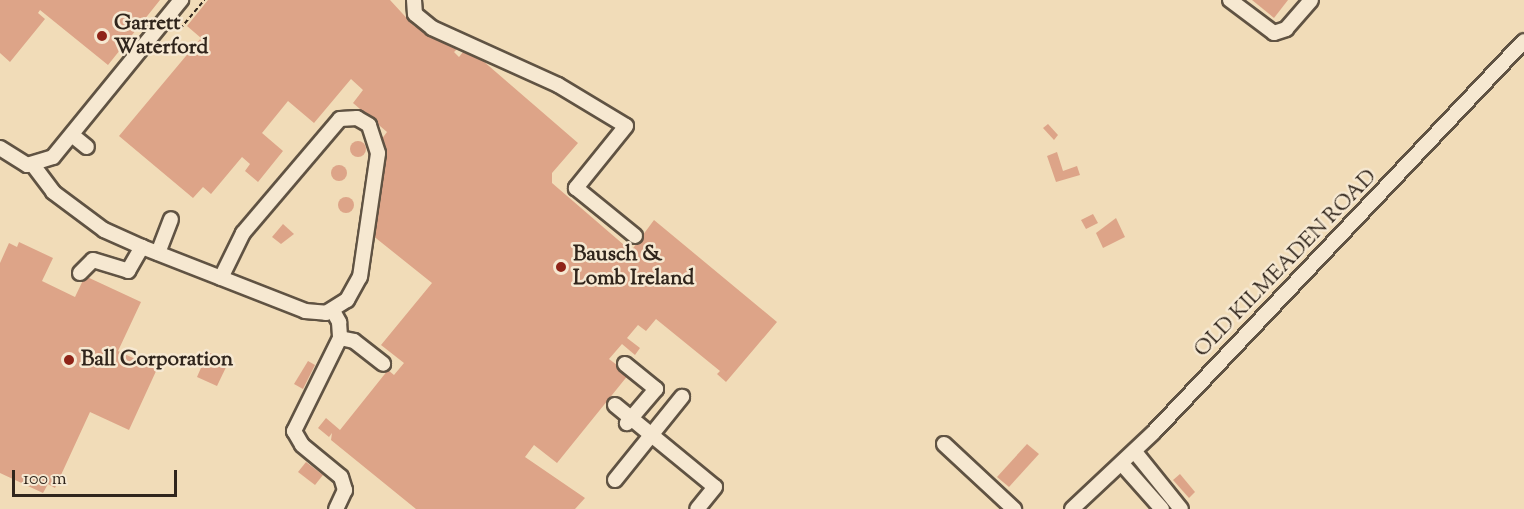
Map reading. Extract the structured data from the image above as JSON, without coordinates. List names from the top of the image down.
{
  "streets": {
    "street": ["OLD KILMEADEN ROAD"]
  },
  "places": ["Garrett Waterford", "Bausch & Lomb Ireland", "Ball Corporation"],
  "scale_bar": "100 m"
}
